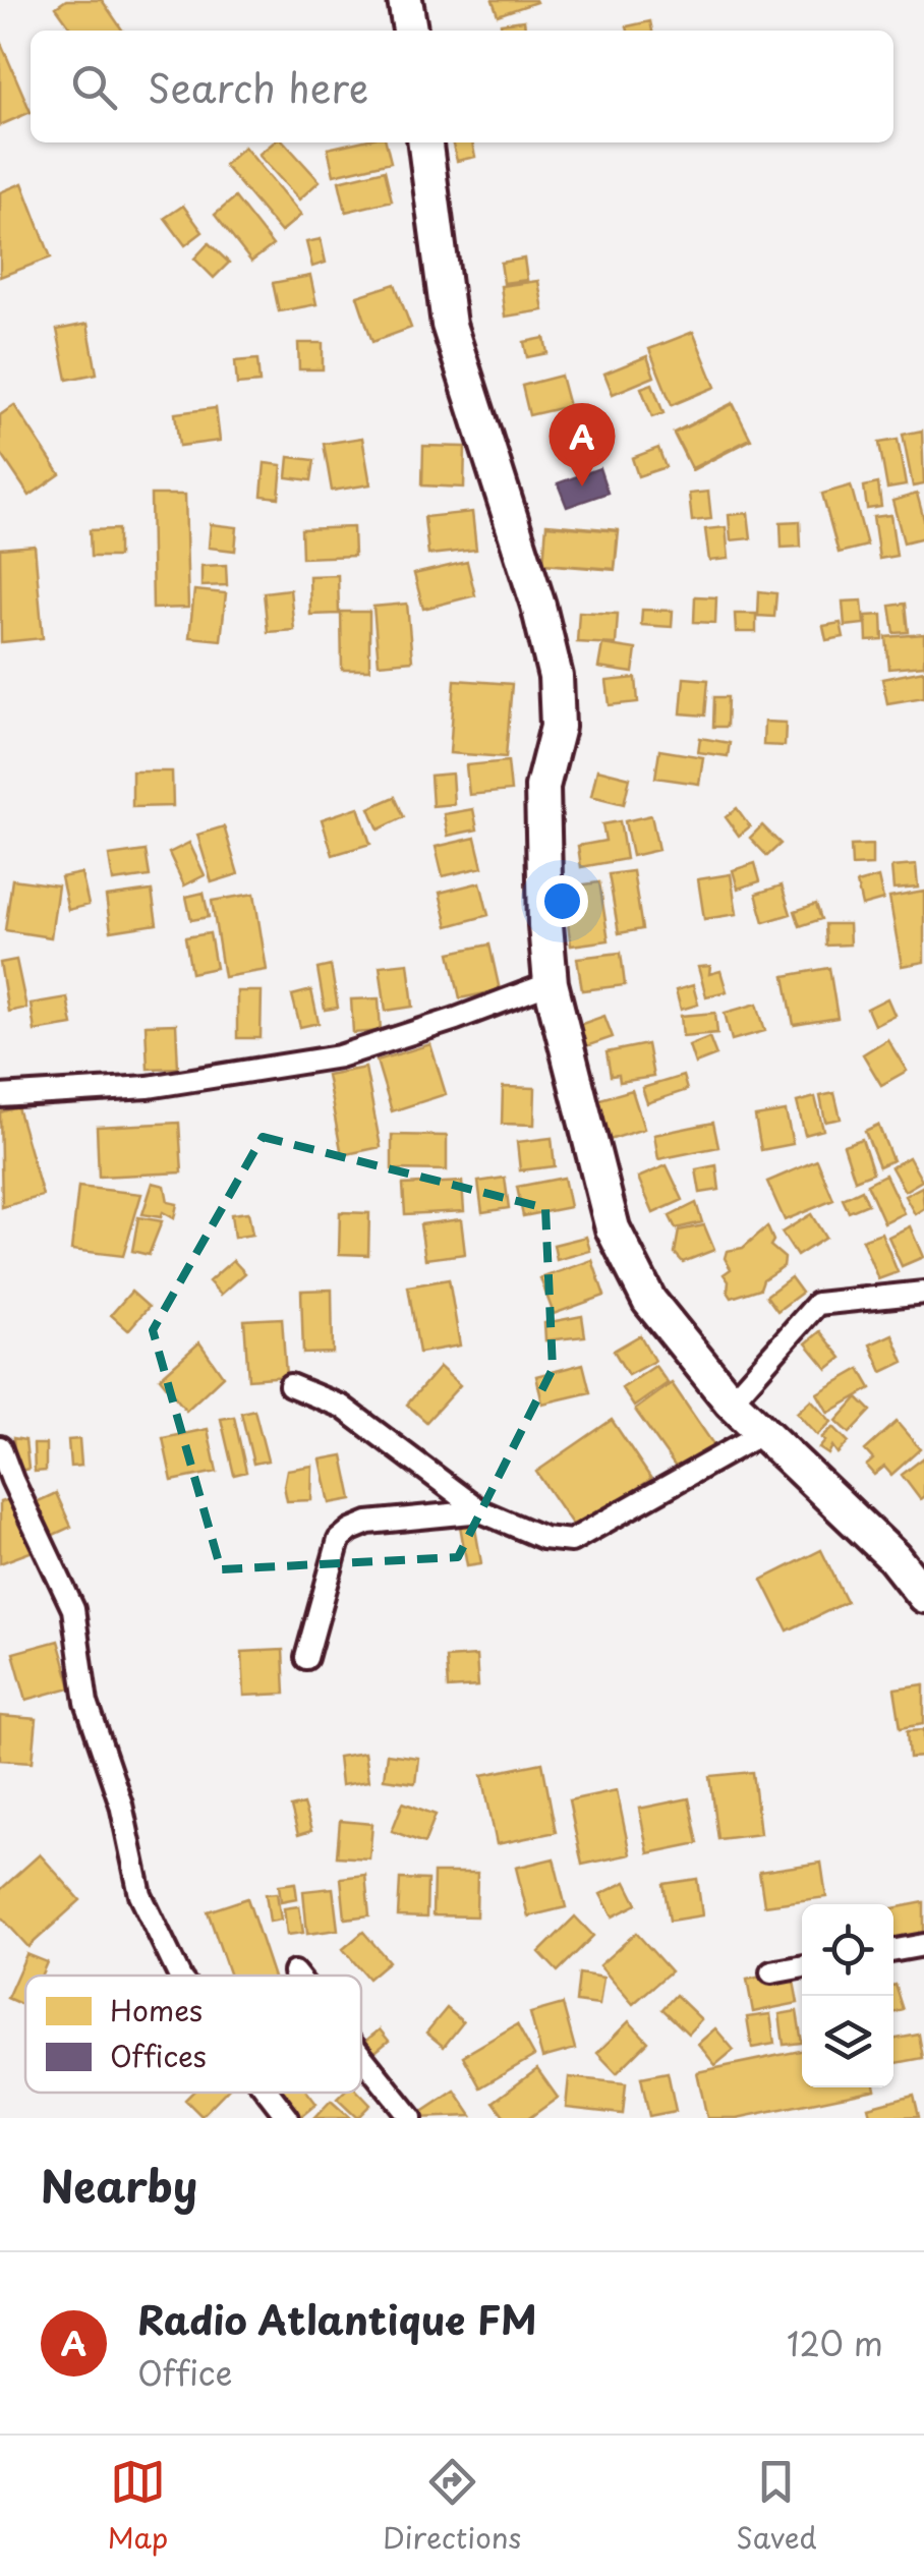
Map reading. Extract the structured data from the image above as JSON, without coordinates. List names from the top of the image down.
{
  "legend": ["Homes", "Offices"],
  "page": {
    "search": "Search here",
    "pins": "A",
    "heading": "Nearby",
    "list": [
      {
        "mark": "A",
        "name": "Radio Atlantique FM",
        "note": "Office",
        "value": "120 m"
      }
    ],
    "nav": ["Map", "Directions", "Saved"]
  }
}
